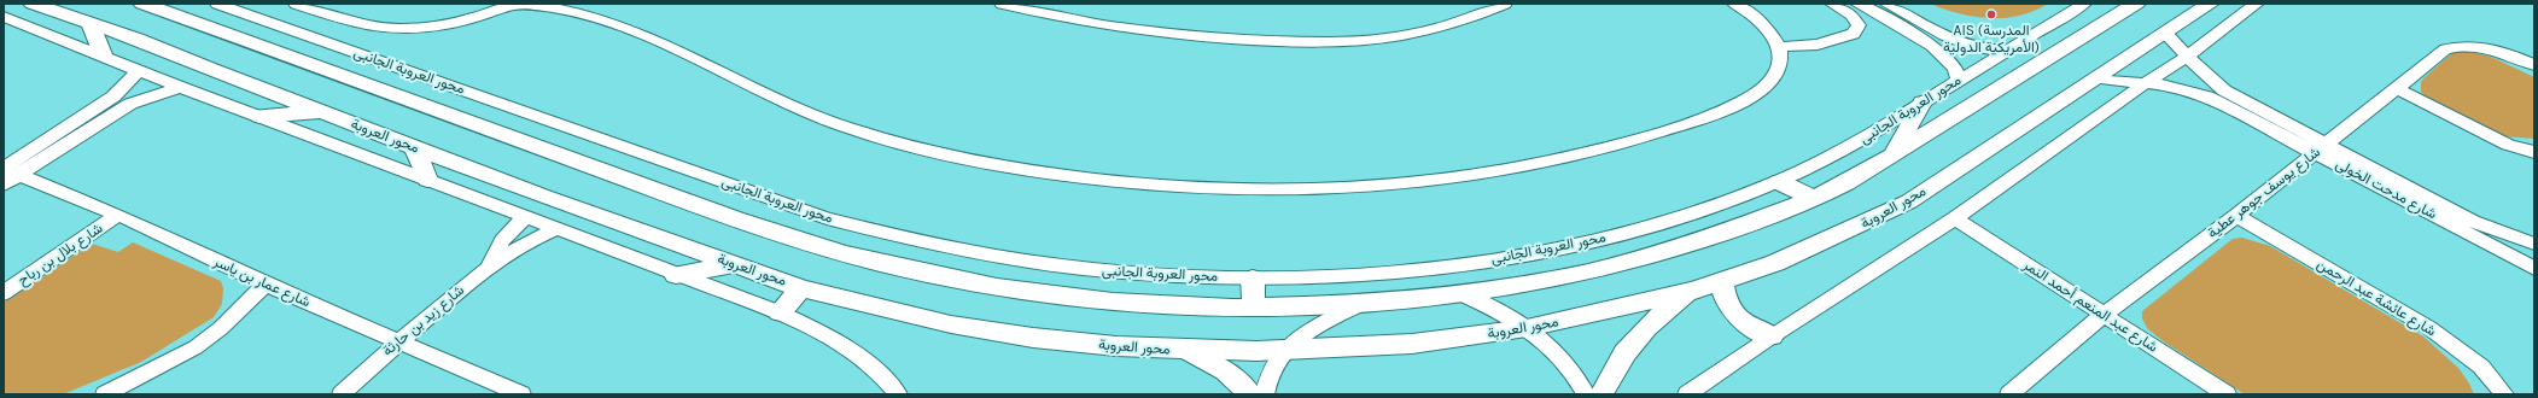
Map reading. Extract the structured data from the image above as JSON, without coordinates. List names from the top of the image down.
{
  "streets": {
    "main road": ["محور العروبة"],
    "street": [
      "محور العروبة الجانبى",
      "شارع مدحت الخولى",
      "شارع يوسف جوهر عطية",
      "شارع بلال بن رباح",
      "شارع عمار بن ياسر",
      "شارع عائشة عبد الرحمن",
      "شارع عبد المنعم أحمد النمر",
      "شارع زيد بن حارثة"
    ]
  },
  "crossings": [
    ["محور العروبة", "شارع مدحت الخولى"],
    ["شارع مدحت الخولى", "شارع يوسف جوهر عطية"],
    ["شارع يوسف جوهر عطية", "شارع عائشة عبد الرحمن"],
    ["شارع يوسف جوهر عطية", "شارع عبد المنعم أحمد النمر"],
    ["شارع بلال بن رباح", "شارع عمار بن ياسر"],
    ["شارع عمار بن ياسر", "شارع زيد بن حارثة"]
  ],
  "places": ["AIS (المدرسة الأمريكية الدولية)"]
}
